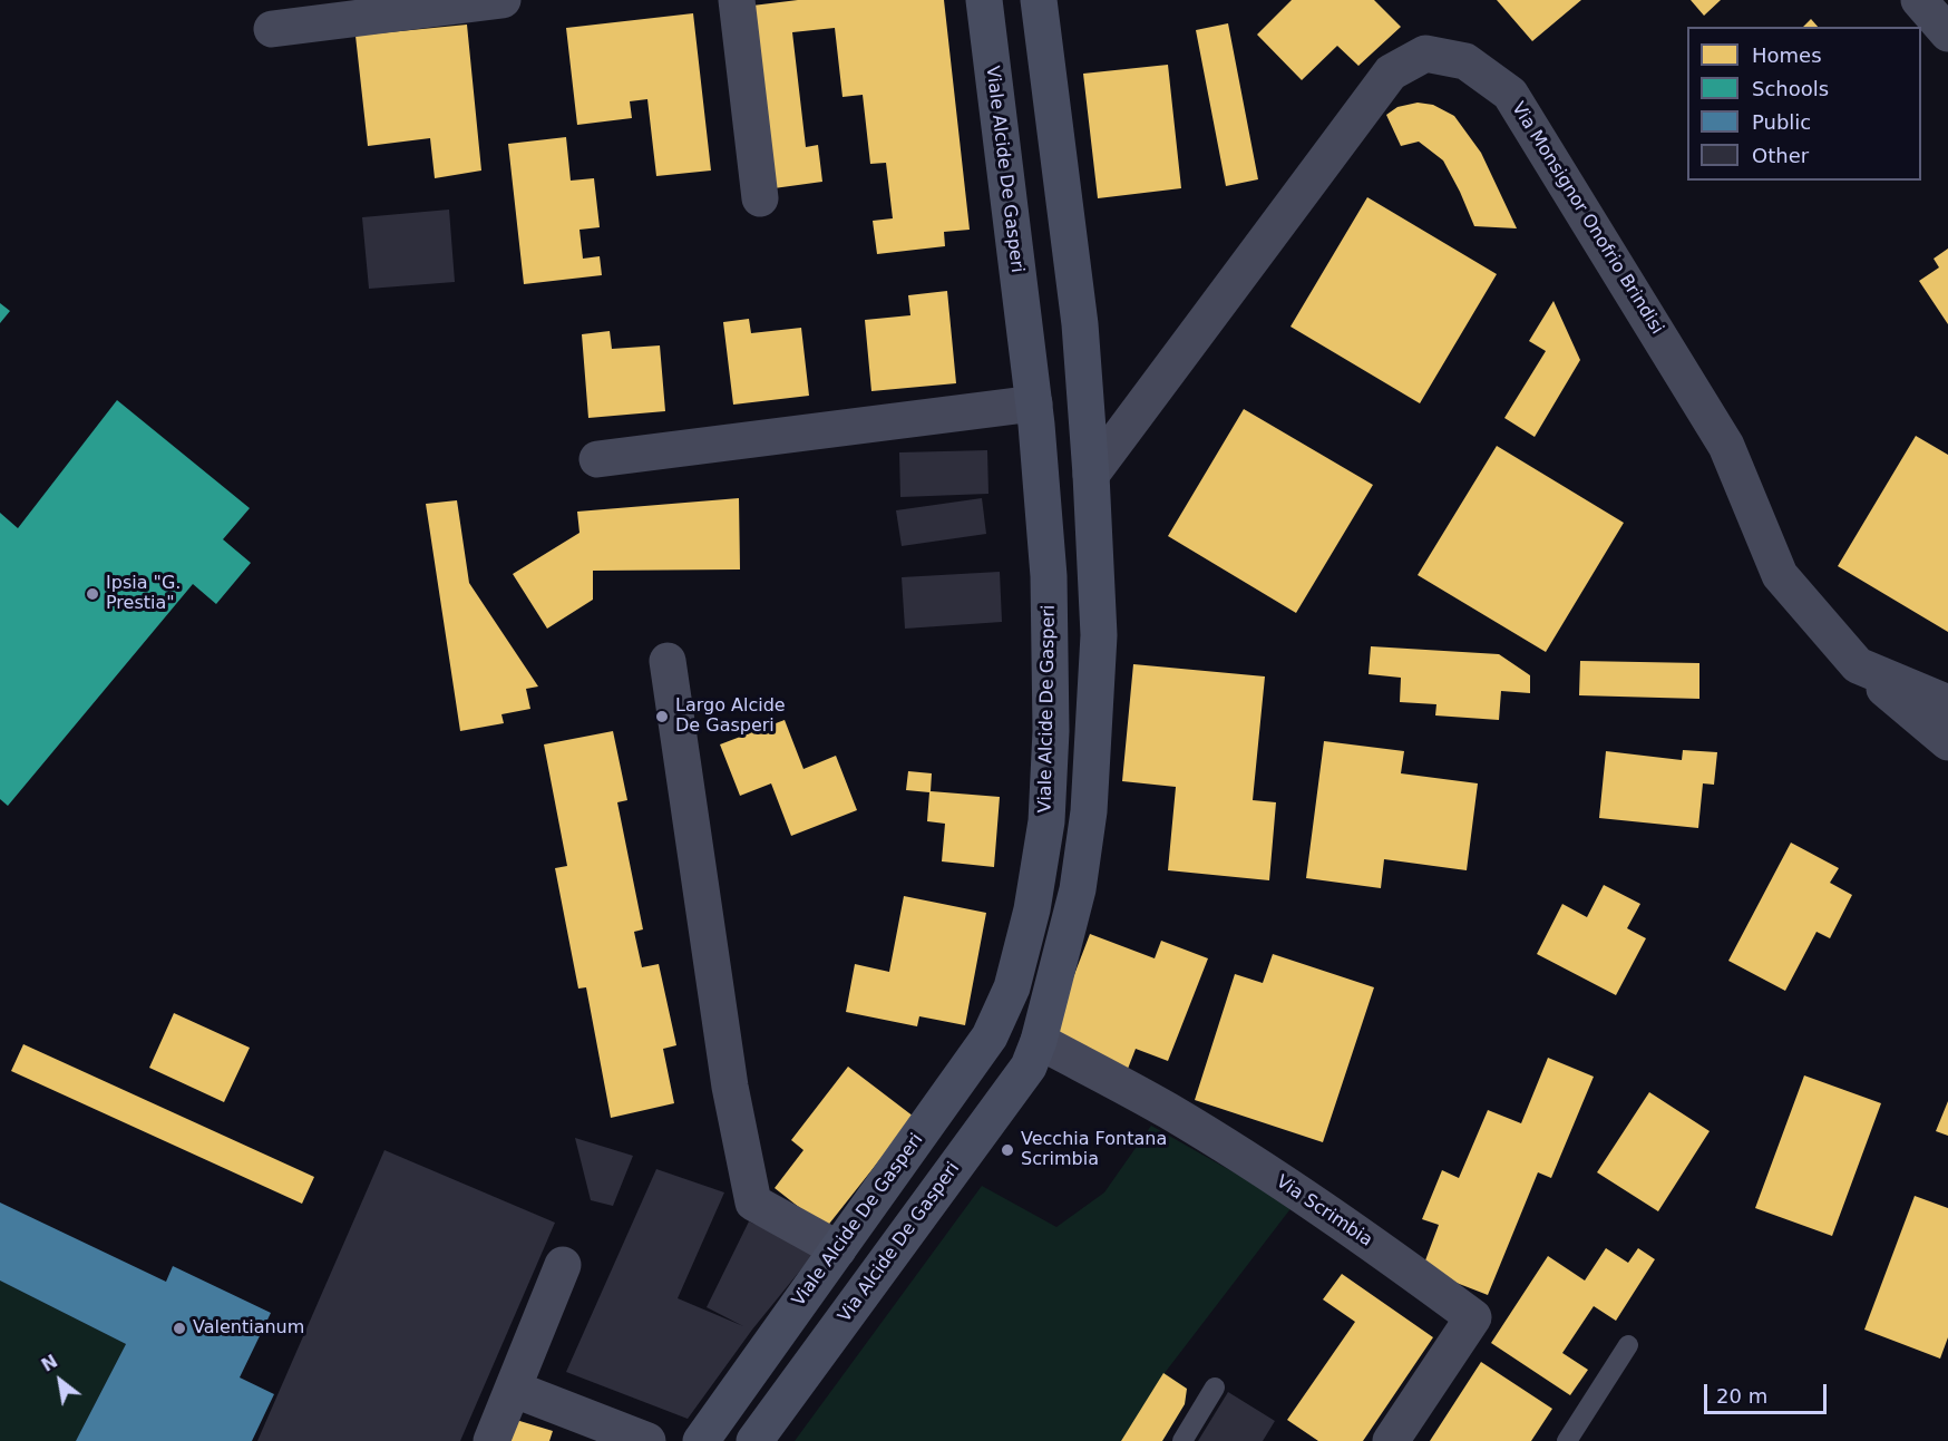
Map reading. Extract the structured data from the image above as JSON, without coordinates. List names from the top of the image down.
{
  "streets": {
    "main road": ["Viale Alcide De Gasperi", "Via Alcide De Gasperi"],
    "street": ["Via Monsignor Onofrio Brindisi", "Via Scrimbia"]
  },
  "crossings": [
    ["Via Scrimbia", "Via Alcide De Gasperi"]
  ],
  "places": [
    "Ipsia \"G. Prestia\"",
    "Largo Alcide De Gasperi",
    "Vecchia Fontana Scrimbia",
    "Valentianum"
  ],
  "legend": [
    "Homes",
    "Schools",
    "Public",
    "Other"
  ],
  "scale_bar": "20 m",
  "north": "top left"
}
